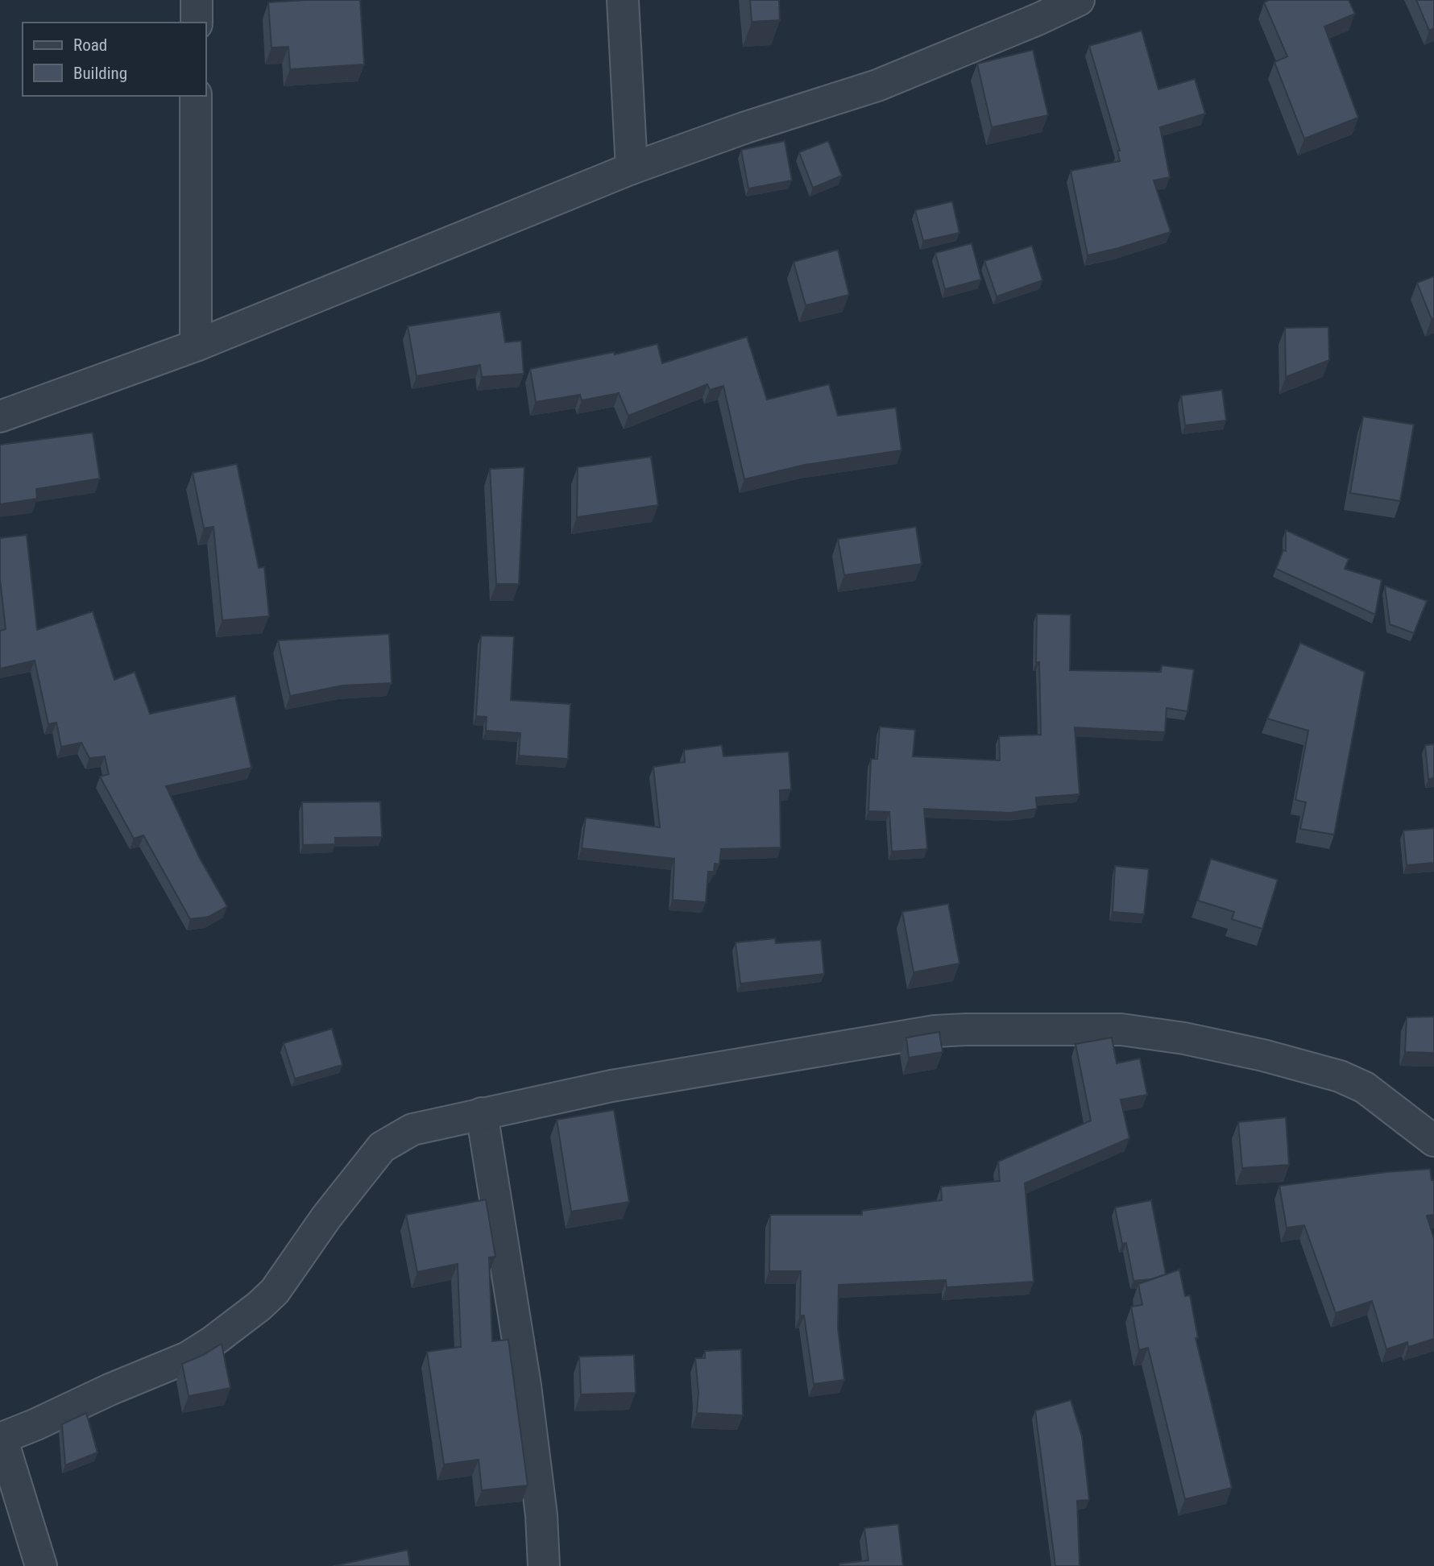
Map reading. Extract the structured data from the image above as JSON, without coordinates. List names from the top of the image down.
{
  "legend": ["Road", "Building"]
}
